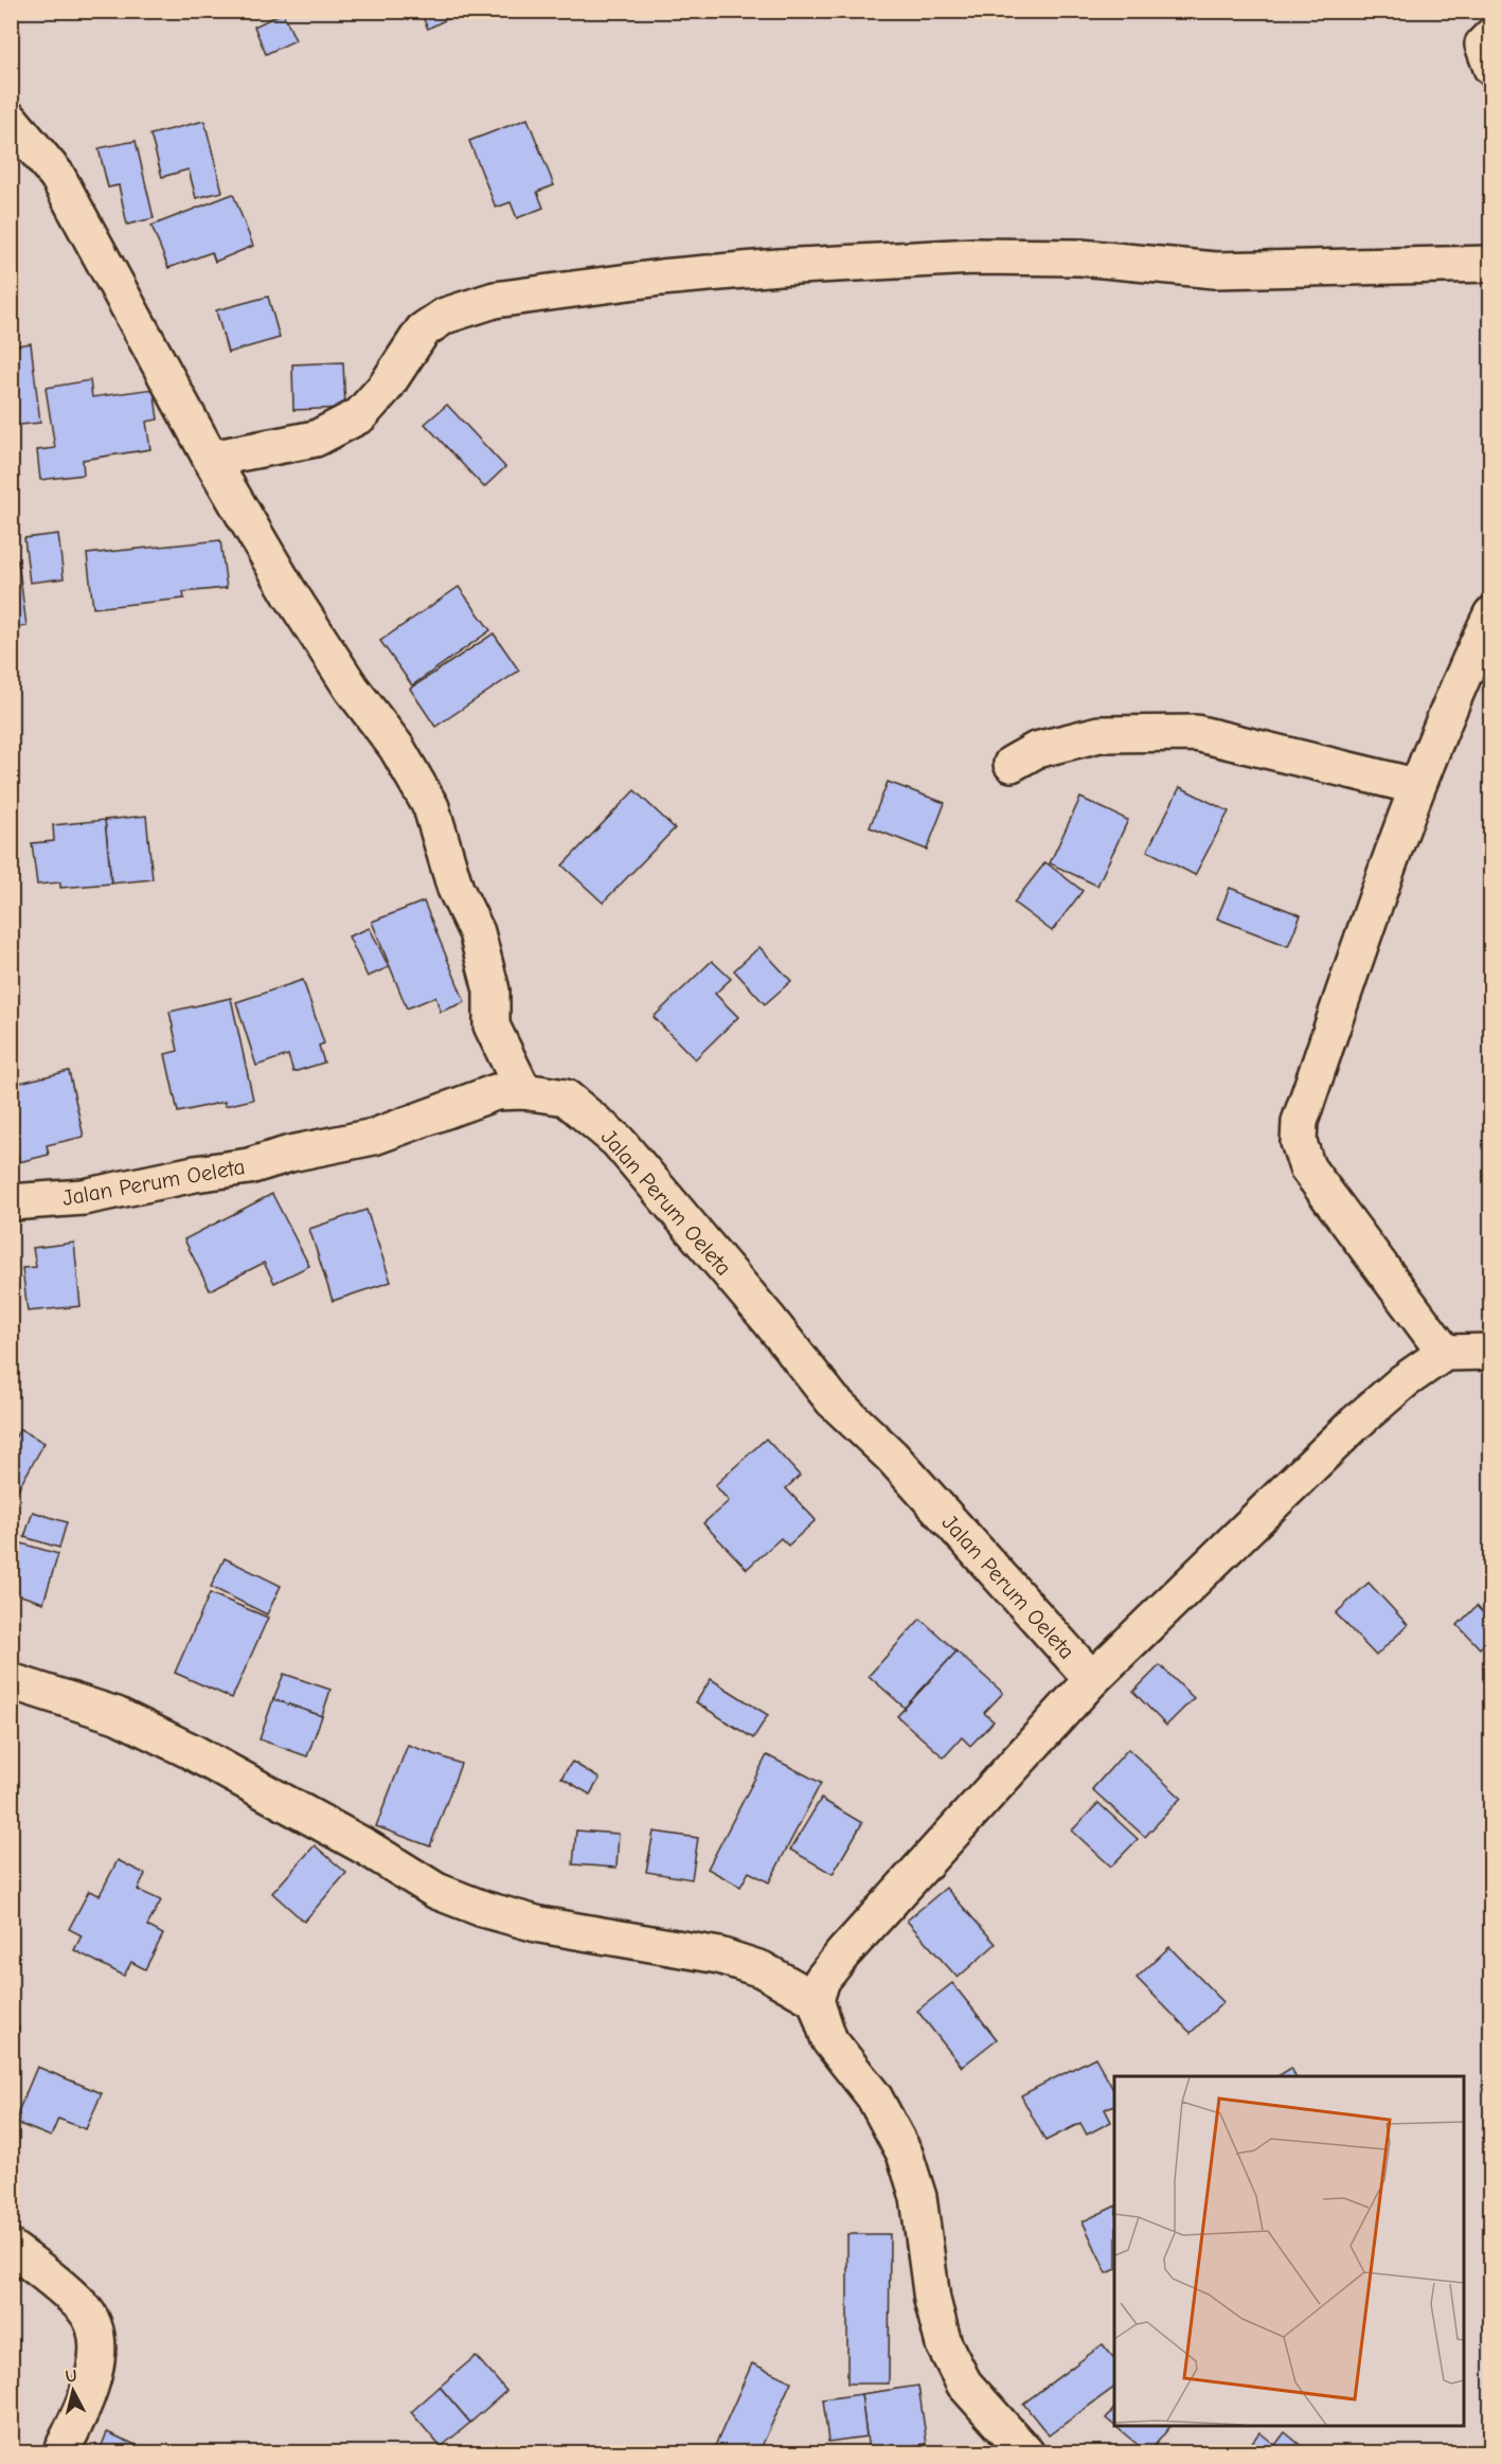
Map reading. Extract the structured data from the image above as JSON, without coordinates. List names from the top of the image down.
{
  "streets": {
    "street": ["Jalan Perum Oeleta"]
  },
  "north": "top"
}
